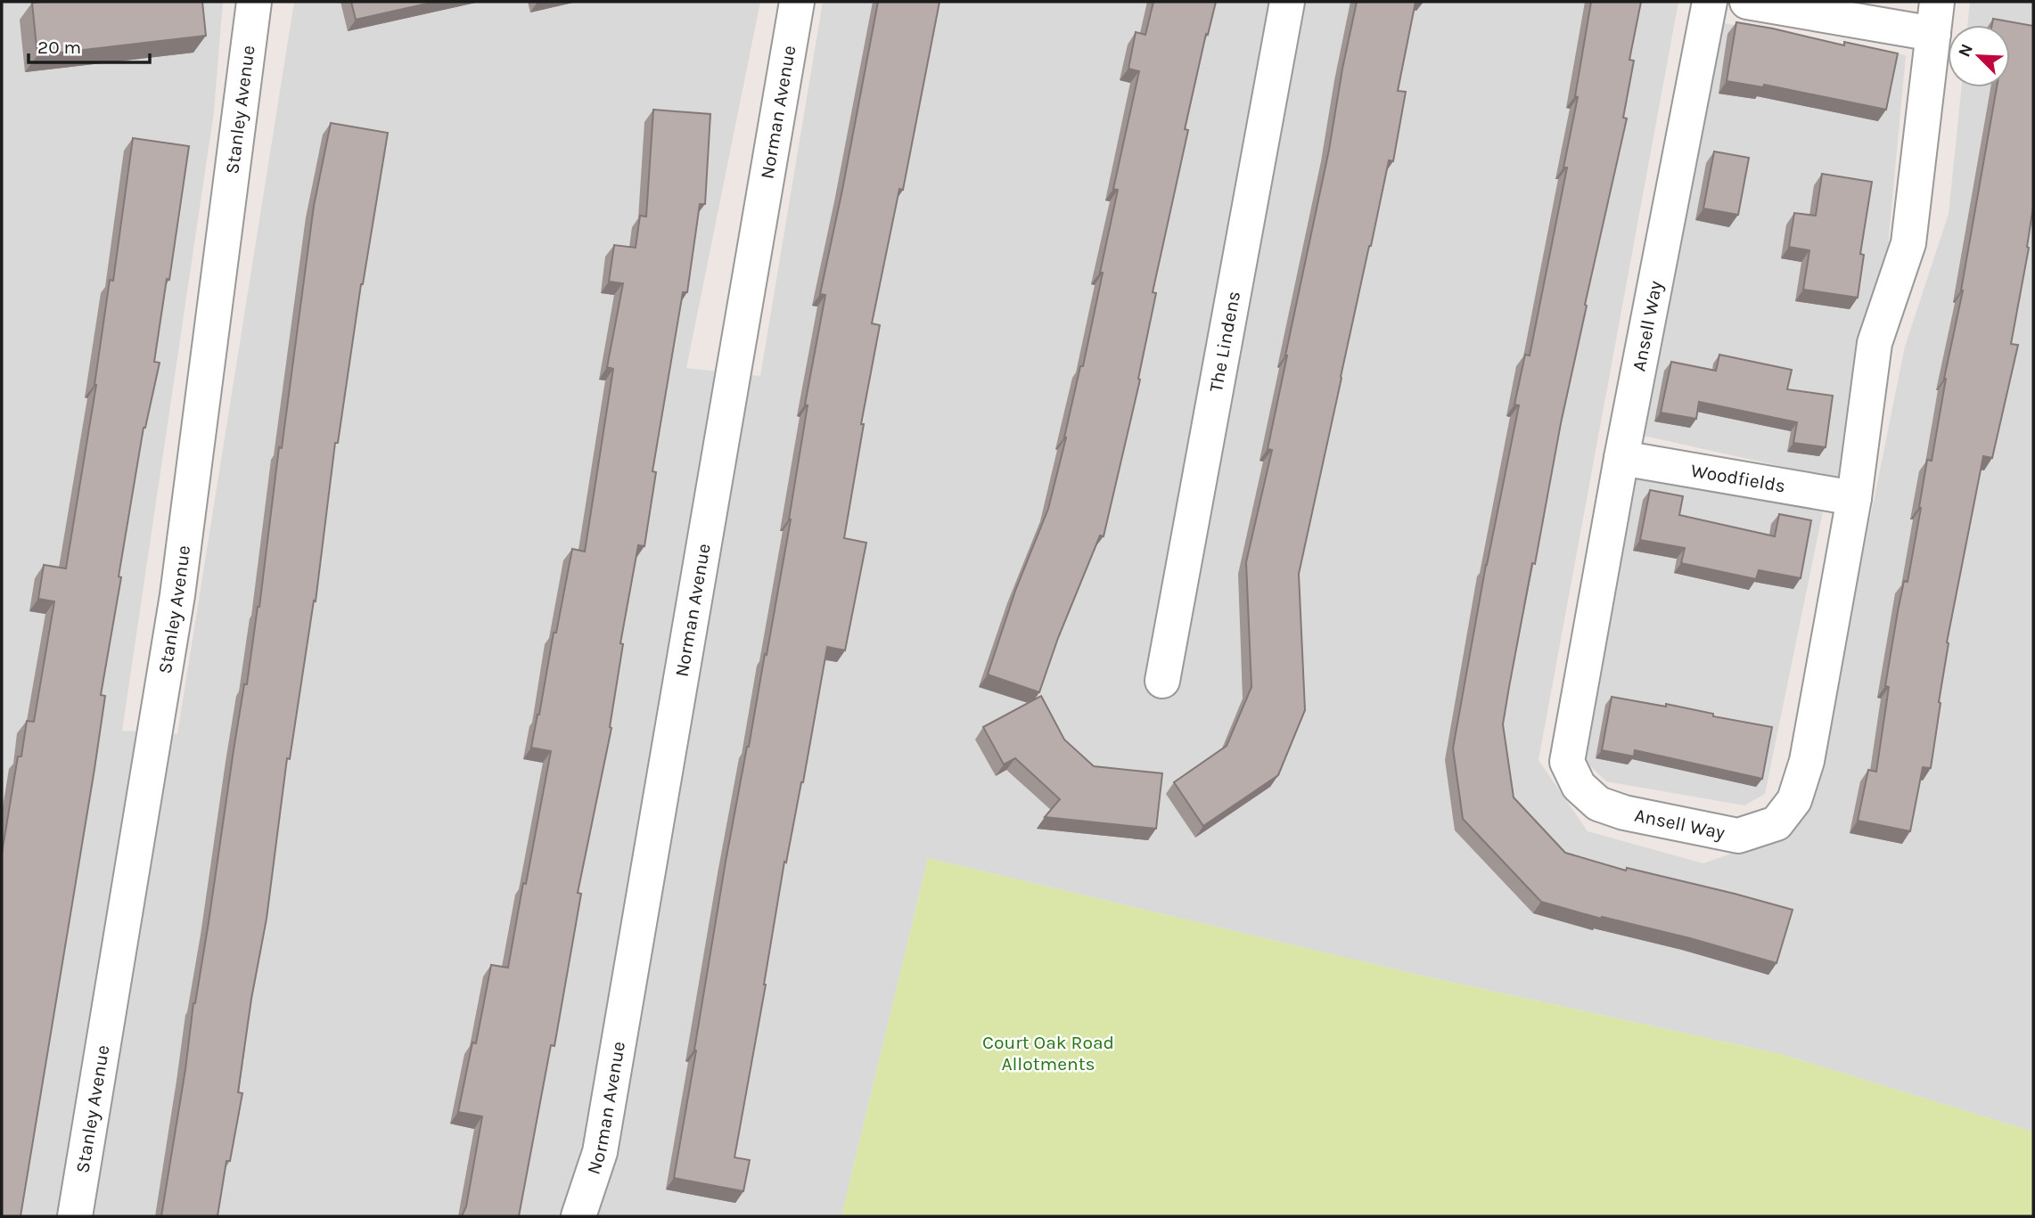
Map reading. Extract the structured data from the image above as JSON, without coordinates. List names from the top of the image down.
{
  "streets": {
    "street": [
      "Stanley Avenue",
      "Norman Avenue",
      "Ansell Way",
      "The Lindens",
      "Woodfields"
    ]
  },
  "crossings": [
    ["Ansell Way", "Woodfields"]
  ],
  "parks": ["Court Oak Road Allotments"],
  "scale_bar": "20 m",
  "north": "top left"
}
